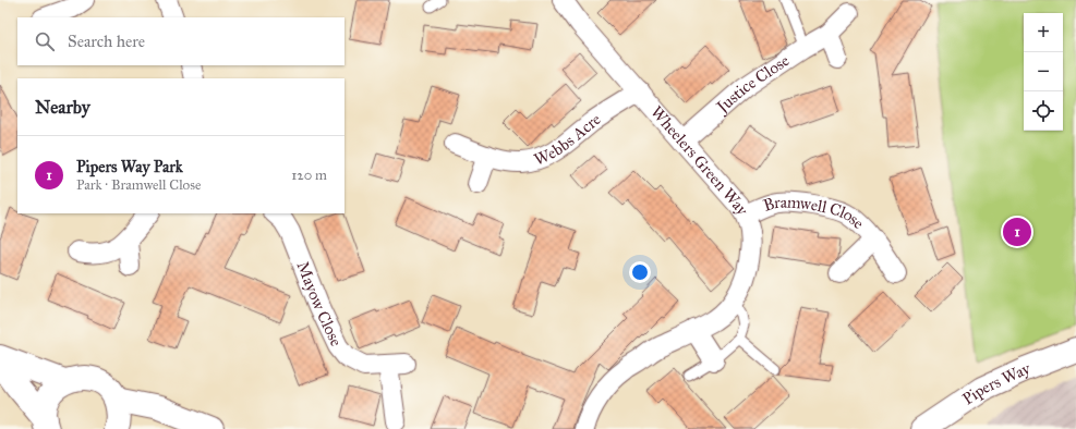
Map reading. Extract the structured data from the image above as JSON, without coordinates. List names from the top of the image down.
{
  "streets": {
    "street": [
      "Justice Close",
      "Webbs Acre",
      "Wheelers Green Way",
      "Bramwell Close",
      "Mayow Close",
      "Pipers Way"
    ]
  },
  "crossings": [
    ["Justice Close", "Wheelers Green Way"],
    ["Webbs Acre", "Wheelers Green Way"],
    ["Wheelers Green Way", "Bramwell Close"]
  ],
  "page": {
    "map_buttons": ["+", "−"],
    "search": "Search here",
    "heading": "Nearby",
    "list": [
      {
        "mark": "1",
        "name": "Pipers Way Park",
        "note": "Park · Bramwell Close",
        "value": "120 m"
      }
    ],
    "pins": "1"
  }
}
